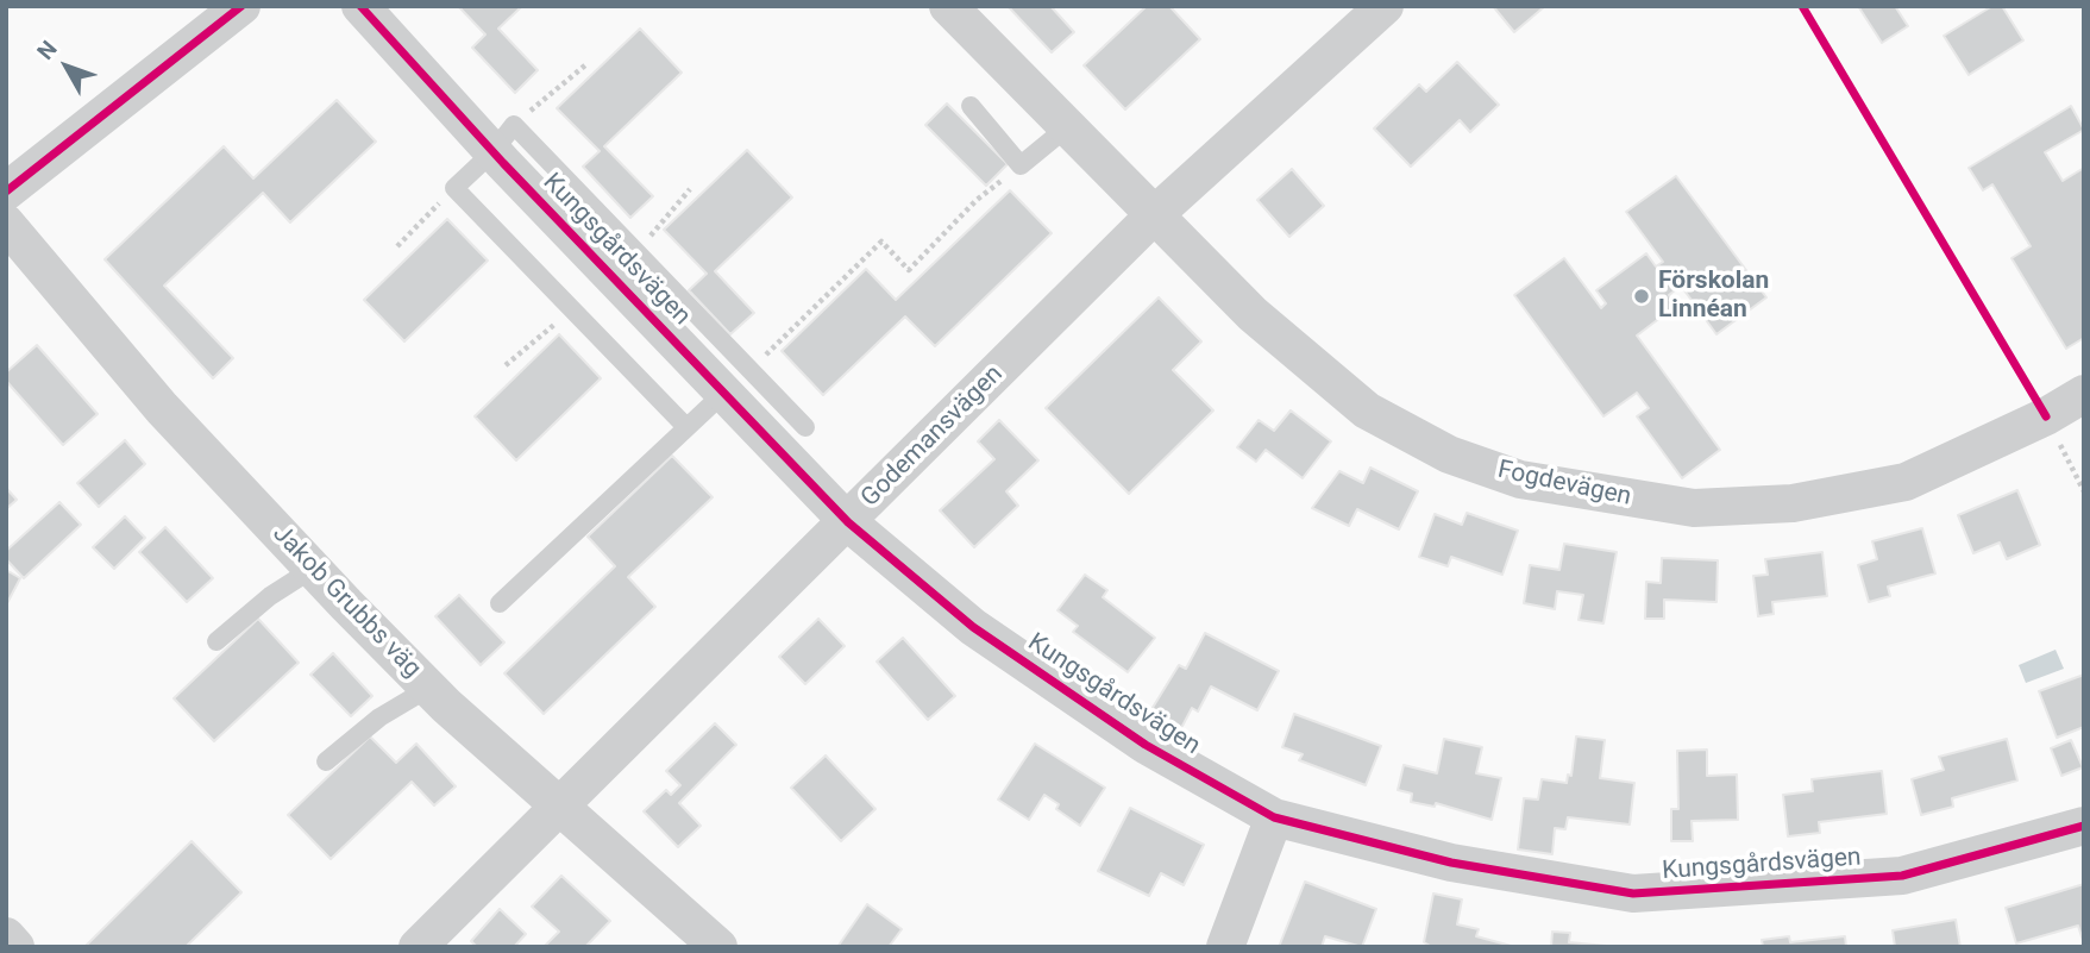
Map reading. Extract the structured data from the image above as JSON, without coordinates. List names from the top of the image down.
{
  "streets": {
    "street": [
      "Kungsgårdsvägen",
      "Godemansvägen",
      "Fogdevägen",
      "Jakob Grubbs väg"
    ]
  },
  "crossings": [
    ["Kungsgårdsvägen", "Godemansvägen"],
    ["Godemansvägen", "Fogdevägen"],
    ["Godemansvägen", "Jakob Grubbs väg"]
  ],
  "places": ["Förskolan Linnéan"],
  "north": "top left"
}
